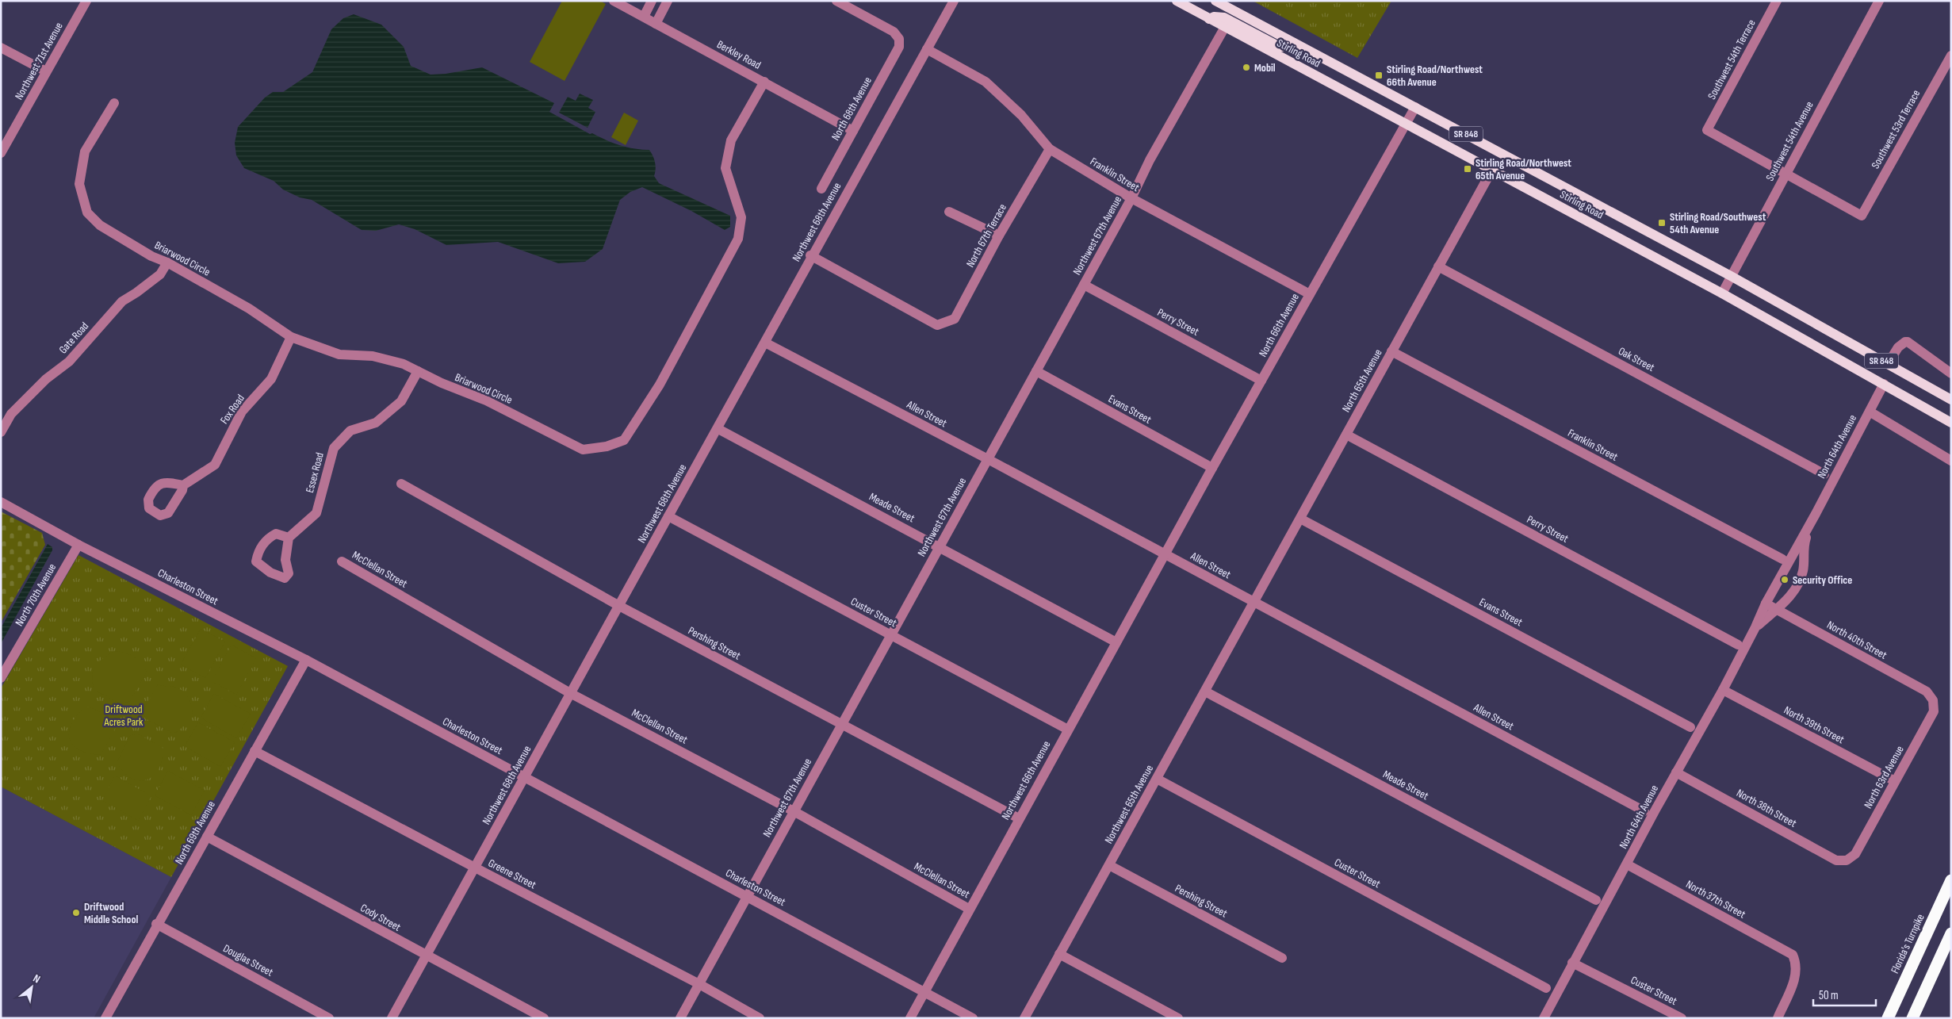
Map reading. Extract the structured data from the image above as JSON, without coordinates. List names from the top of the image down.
{
  "streets": {
    "highway": ["Florida's Turnpike"],
    "main road": ["Stirling Road", "SR 848"],
    "street": [
      "Berkley Road",
      "Southwest 54th Terrace",
      "Northwest 71st Avenue",
      "North 68th Avenue",
      "Southwest 53rd Terrace",
      "Southwest 54th Avenue",
      "Franklin Street",
      "Northwest 68th Avenue",
      "North 67th Terrace",
      "Northwest 67th Avenue",
      "Briarwood Circle",
      "Perry Street",
      "North 66th Avenue",
      "Gate Road",
      "Oak Street",
      "North 65th Avenue",
      "Fox Road",
      "Evans Street",
      "Allen Street",
      "North 64th Avenue",
      "Essex Road",
      "Meade Street",
      "McClellan Street",
      "Charleston Street",
      "North 70th Avenue",
      "Custer Street",
      "North 40th Street",
      "Pershing Street",
      "North 39th Street",
      "North 63rd Avenue",
      "Northwest 66th Avenue",
      "Northwest 65th Avenue",
      "North 38th Street",
      "North 69th Avenue",
      "Greene Street",
      "North 37th Street",
      "Cody Street",
      "Douglas Street"
    ]
  },
  "crossings": [
    ["Stirling Road", "Southwest 54th Avenue"],
    ["Stirling Road", "Northwest 67th Avenue"],
    ["Stirling Road", "North 66th Avenue"],
    ["Stirling Road", "North 65th Avenue"],
    ["Stirling Road", "North 64th Avenue"],
    ["Berkley Road", "North 68th Avenue"],
    ["Berkley Road", "Briarwood Circle"],
    ["Southwest 54th Terrace", "Southwest 53rd Terrace"],
    ["Southwest 54th Terrace", "Southwest 54th Avenue"],
    ["Southwest 53rd Terrace", "Southwest 54th Avenue"],
    ["Franklin Street", "Northwest 68th Avenue"],
    ["Franklin Street", "North 67th Terrace"],
    ["Franklin Street", "Northwest 67th Avenue"],
    ["Franklin Street", "North 66th Avenue"],
    ["Franklin Street", "North 65th Avenue"],
    ["Northwest 68th Avenue", "North 67th Terrace"],
    ["Northwest 68th Avenue", "Allen Street"],
    ["Northwest 68th Avenue", "Meade Street"],
    ["Northwest 68th Avenue", "McClellan Street"],
    ["Northwest 68th Avenue", "Charleston Street"],
    ["Northwest 68th Avenue", "Custer Street"],
    ["Northwest 68th Avenue", "Pershing Street"],
    ["Northwest 68th Avenue", "Greene Street"],
    ["Northwest 68th Avenue", "Cody Street"],
    ["Northwest 67th Avenue", "Perry Street"],
    ["Northwest 67th Avenue", "Evans Street"],
    ["Northwest 67th Avenue", "Allen Street"],
    ["Northwest 67th Avenue", "Meade Street"],
    ["Northwest 67th Avenue", "McClellan Street"],
    ["Northwest 67th Avenue", "Charleston Street"],
    ["Northwest 67th Avenue", "Custer Street"],
    ["Northwest 67th Avenue", "Pershing Street"],
    ["Northwest 67th Avenue", "Greene Street"],
    ["Briarwood Circle", "Gate Road"],
    ["Briarwood Circle", "Fox Road"],
    ["Briarwood Circle", "Essex Road"],
    ["Perry Street", "North 66th Avenue"],
    ["Perry Street", "North 65th Avenue"],
    ["North 66th Avenue", "Evans Street"],
    ["North 66th Avenue", "Allen Street"],
    ["North 66th Avenue", "Northwest 66th Avenue"],
    ["Oak Street", "North 65th Avenue"],
    ["North 65th Avenue", "Evans Street"],
    ["North 65th Avenue", "Allen Street"],
    ["North 65th Avenue", "Northwest 65th Avenue"],
    ["Allen Street", "Northwest 66th Avenue"],
    ["Allen Street", "Northwest 65th Avenue"],
    ["North 64th Avenue", "Custer Street"],
    ["North 64th Avenue", "North 40th Street"],
    ["North 64th Avenue", "North 39th Street"],
    ["North 64th Avenue", "North 38th Street"],
    ["North 64th Avenue", "North 37th Street"],
    ["Meade Street", "Northwest 66th Avenue"],
    ["Meade Street", "Northwest 65th Avenue"],
    ["McClellan Street", "Northwest 66th Avenue"],
    ["Charleston Street", "North 70th Avenue"],
    ["Charleston Street", "Northwest 66th Avenue"],
    ["Charleston Street", "North 69th Avenue"],
    ["Custer Street", "Northwest 66th Avenue"],
    ["Custer Street", "Northwest 65th Avenue"],
    ["North 40th Street", "North 63rd Avenue"],
    ["Pershing Street", "Northwest 66th Avenue"],
    ["Pershing Street", "Northwest 65th Avenue"],
    ["North 39th Street", "North 63rd Avenue"],
    ["North 63rd Avenue", "North 38th Street"],
    ["North 69th Avenue", "Greene Street"],
    ["North 69th Avenue", "Cody Street"],
    ["North 69th Avenue", "Douglas Street"]
  ],
  "parks": ["Driftwood Acres Park"],
  "places": {
    "other": ["Mobil", "Security Office", "Driftwood Middle School"],
    "transit": ["Stirling Road/Northwest 66th Avenue", "Stirling Road/Northwest 65th Avenue", "Stirling Road/Southwest 54th Avenue"]
  },
  "scale_bar": "50 m",
  "north": "top right"
}
